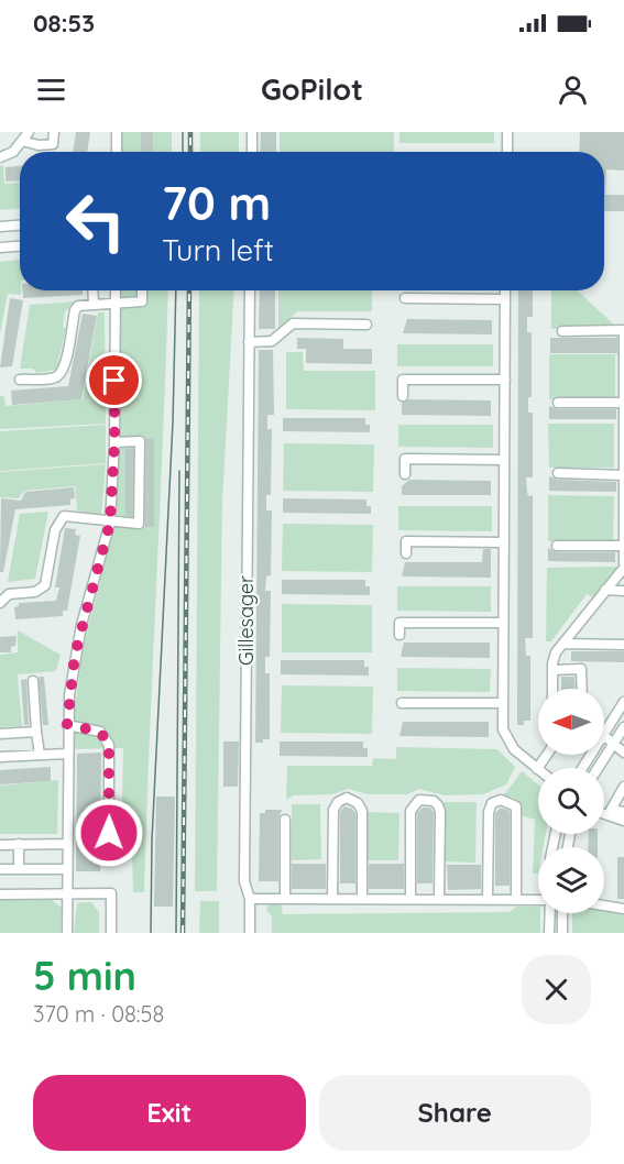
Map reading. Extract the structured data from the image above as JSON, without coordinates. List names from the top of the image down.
{
  "streets": {
    "street": ["Gillesager"]
  },
  "north": "left",
  "page": {
    "status": "08:53",
    "header": "GoPilot",
    "turn": ["70 m", "Turn left"],
    "heading": ["5 min", "370 m · 08:58"],
    "buttons": ["Exit", "Share"]
  }
}
